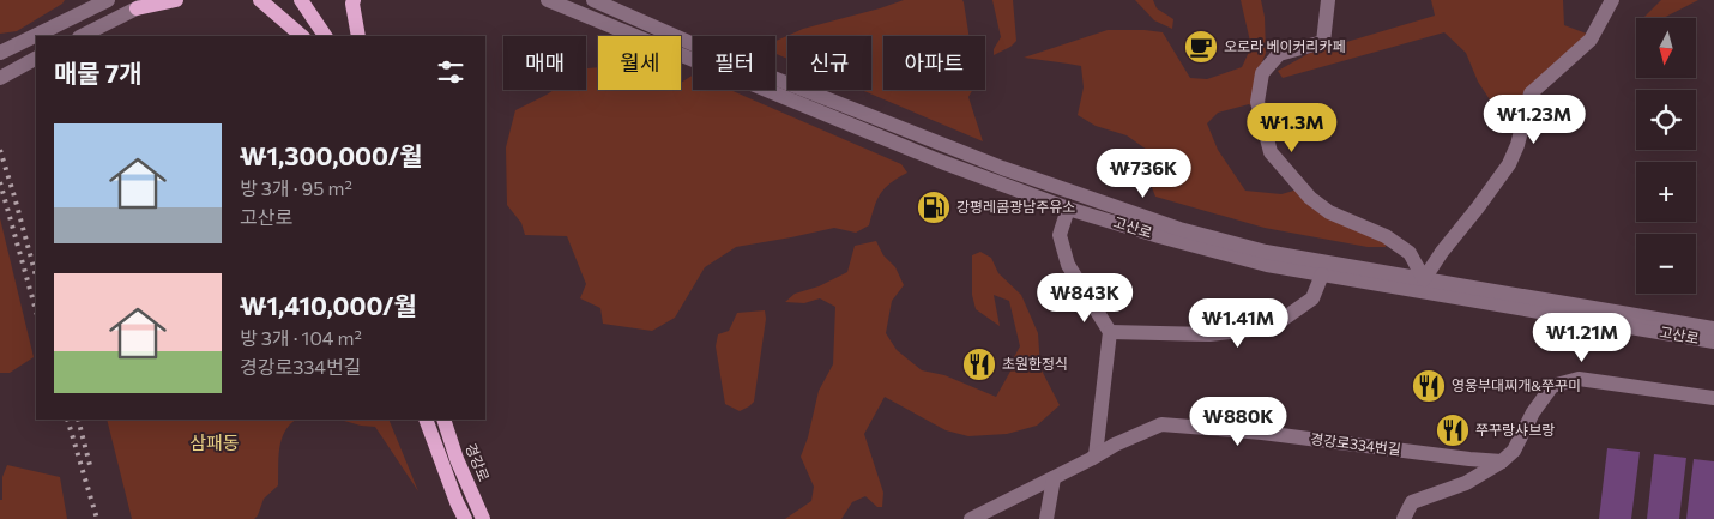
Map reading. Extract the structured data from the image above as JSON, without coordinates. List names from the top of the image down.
{
  "streets": {
    "main road": ["경강로"],
    "street": ["고산로", "경강로334번길"]
  },
  "districts": ["삼패동"],
  "places": {
    "cafe": ["오로라 베이커리카페"],
    "fuel station": ["강평레콤광남주유소"],
    "restaurant": ["초원한정식", "영웅부대찌개&쭈꾸미", "쭈꾸랑샤브랑"]
  },
  "north": "bottom",
  "page": {
    "map_buttons": ["+", "−"],
    "chip": [
      "매매",
      "월세",
      "필터",
      "신규",
      "아파트"
    ],
    "heading": "매물 7개",
    "price": [
      "₩1.23M",
      "₩1.3M",
      "₩736K",
      "₩843K",
      "₩1.41M",
      "₩1.21M",
      "₩880K"
    ],
    "list": [
      {
        "name": "₩1,300,000/월",
        "note": "방 3개 · 95 m² · 고산로"
      },
      {
        "name": "₩1,410,000/월",
        "note": "방 3개 · 104 m² · 경강로334번길"
      }
    ]
  }
}
